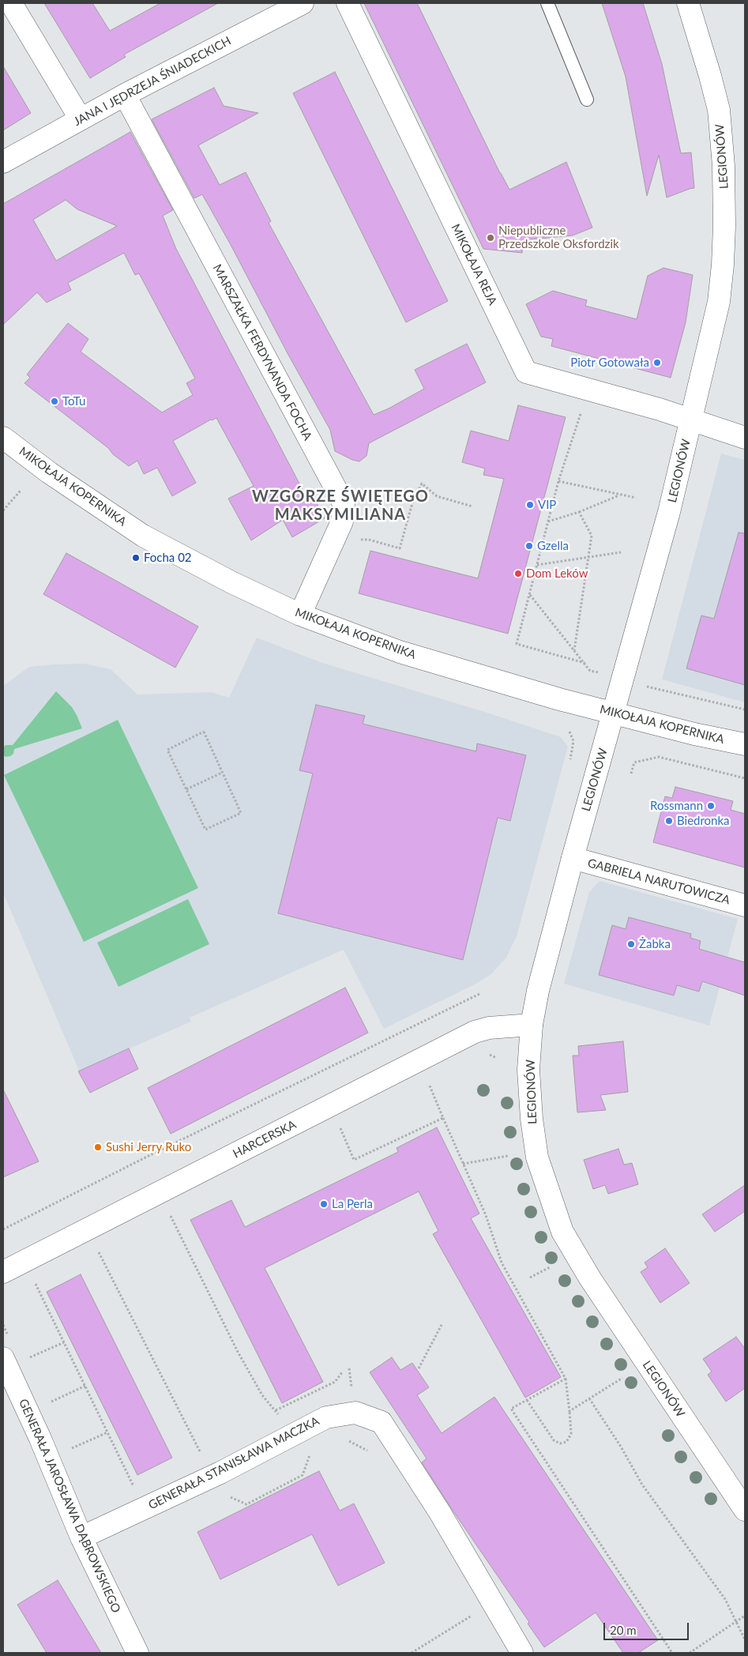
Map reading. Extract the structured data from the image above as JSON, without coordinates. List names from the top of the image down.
{
  "streets": {
    "street": [
      "JANA I JĘDRZEJA ŚNIADECKICH",
      "LEGIONÓW",
      "MIKOŁAJA REJA",
      "MARSZAŁKA FERDYNANDA FOCHA",
      "MIKOŁAJA KOPERNIKA",
      "GABRIELA NARUTOWICZA",
      "HARCERSKA",
      "GENERAŁA STANISŁAWA MACZKA",
      "GENERAŁA JAROSŁAWA DĄBROWSKIEGO"
    ]
  },
  "crossings": [
    ["JANA I JĘDRZEJA ŚNIADECKICH", "MARSZAŁKA FERDYNANDA FOCHA"],
    ["LEGIONÓW", "MIKOŁAJA REJA"],
    ["LEGIONÓW", "MIKOŁAJA KOPERNIKA"],
    ["LEGIONÓW", "GABRIELA NARUTOWICZA"],
    ["LEGIONÓW", "HARCERSKA"],
    ["MARSZAŁKA FERDYNANDA FOCHA", "MIKOŁAJA KOPERNIKA"],
    ["GENERAŁA STANISŁAWA MACZKA", "GENERAŁA JAROSŁAWA DĄBROWSKIEGO"]
  ],
  "districts": ["WZGÓRZE ŚWIĘTEGO MAKSYMILIANA"],
  "places": [
    "Niepubliczne Przedszkole Oksfordzik",
    "Piotr Gotowała",
    "ToTu",
    "VIP",
    "Gzella",
    "Focha 02",
    "Dom Leków",
    "Rossmann",
    "Biedronka",
    "Żabka",
    "Sushi Jerry Ruko",
    "La Perla"
  ],
  "scale_bar": "20 m"
}
